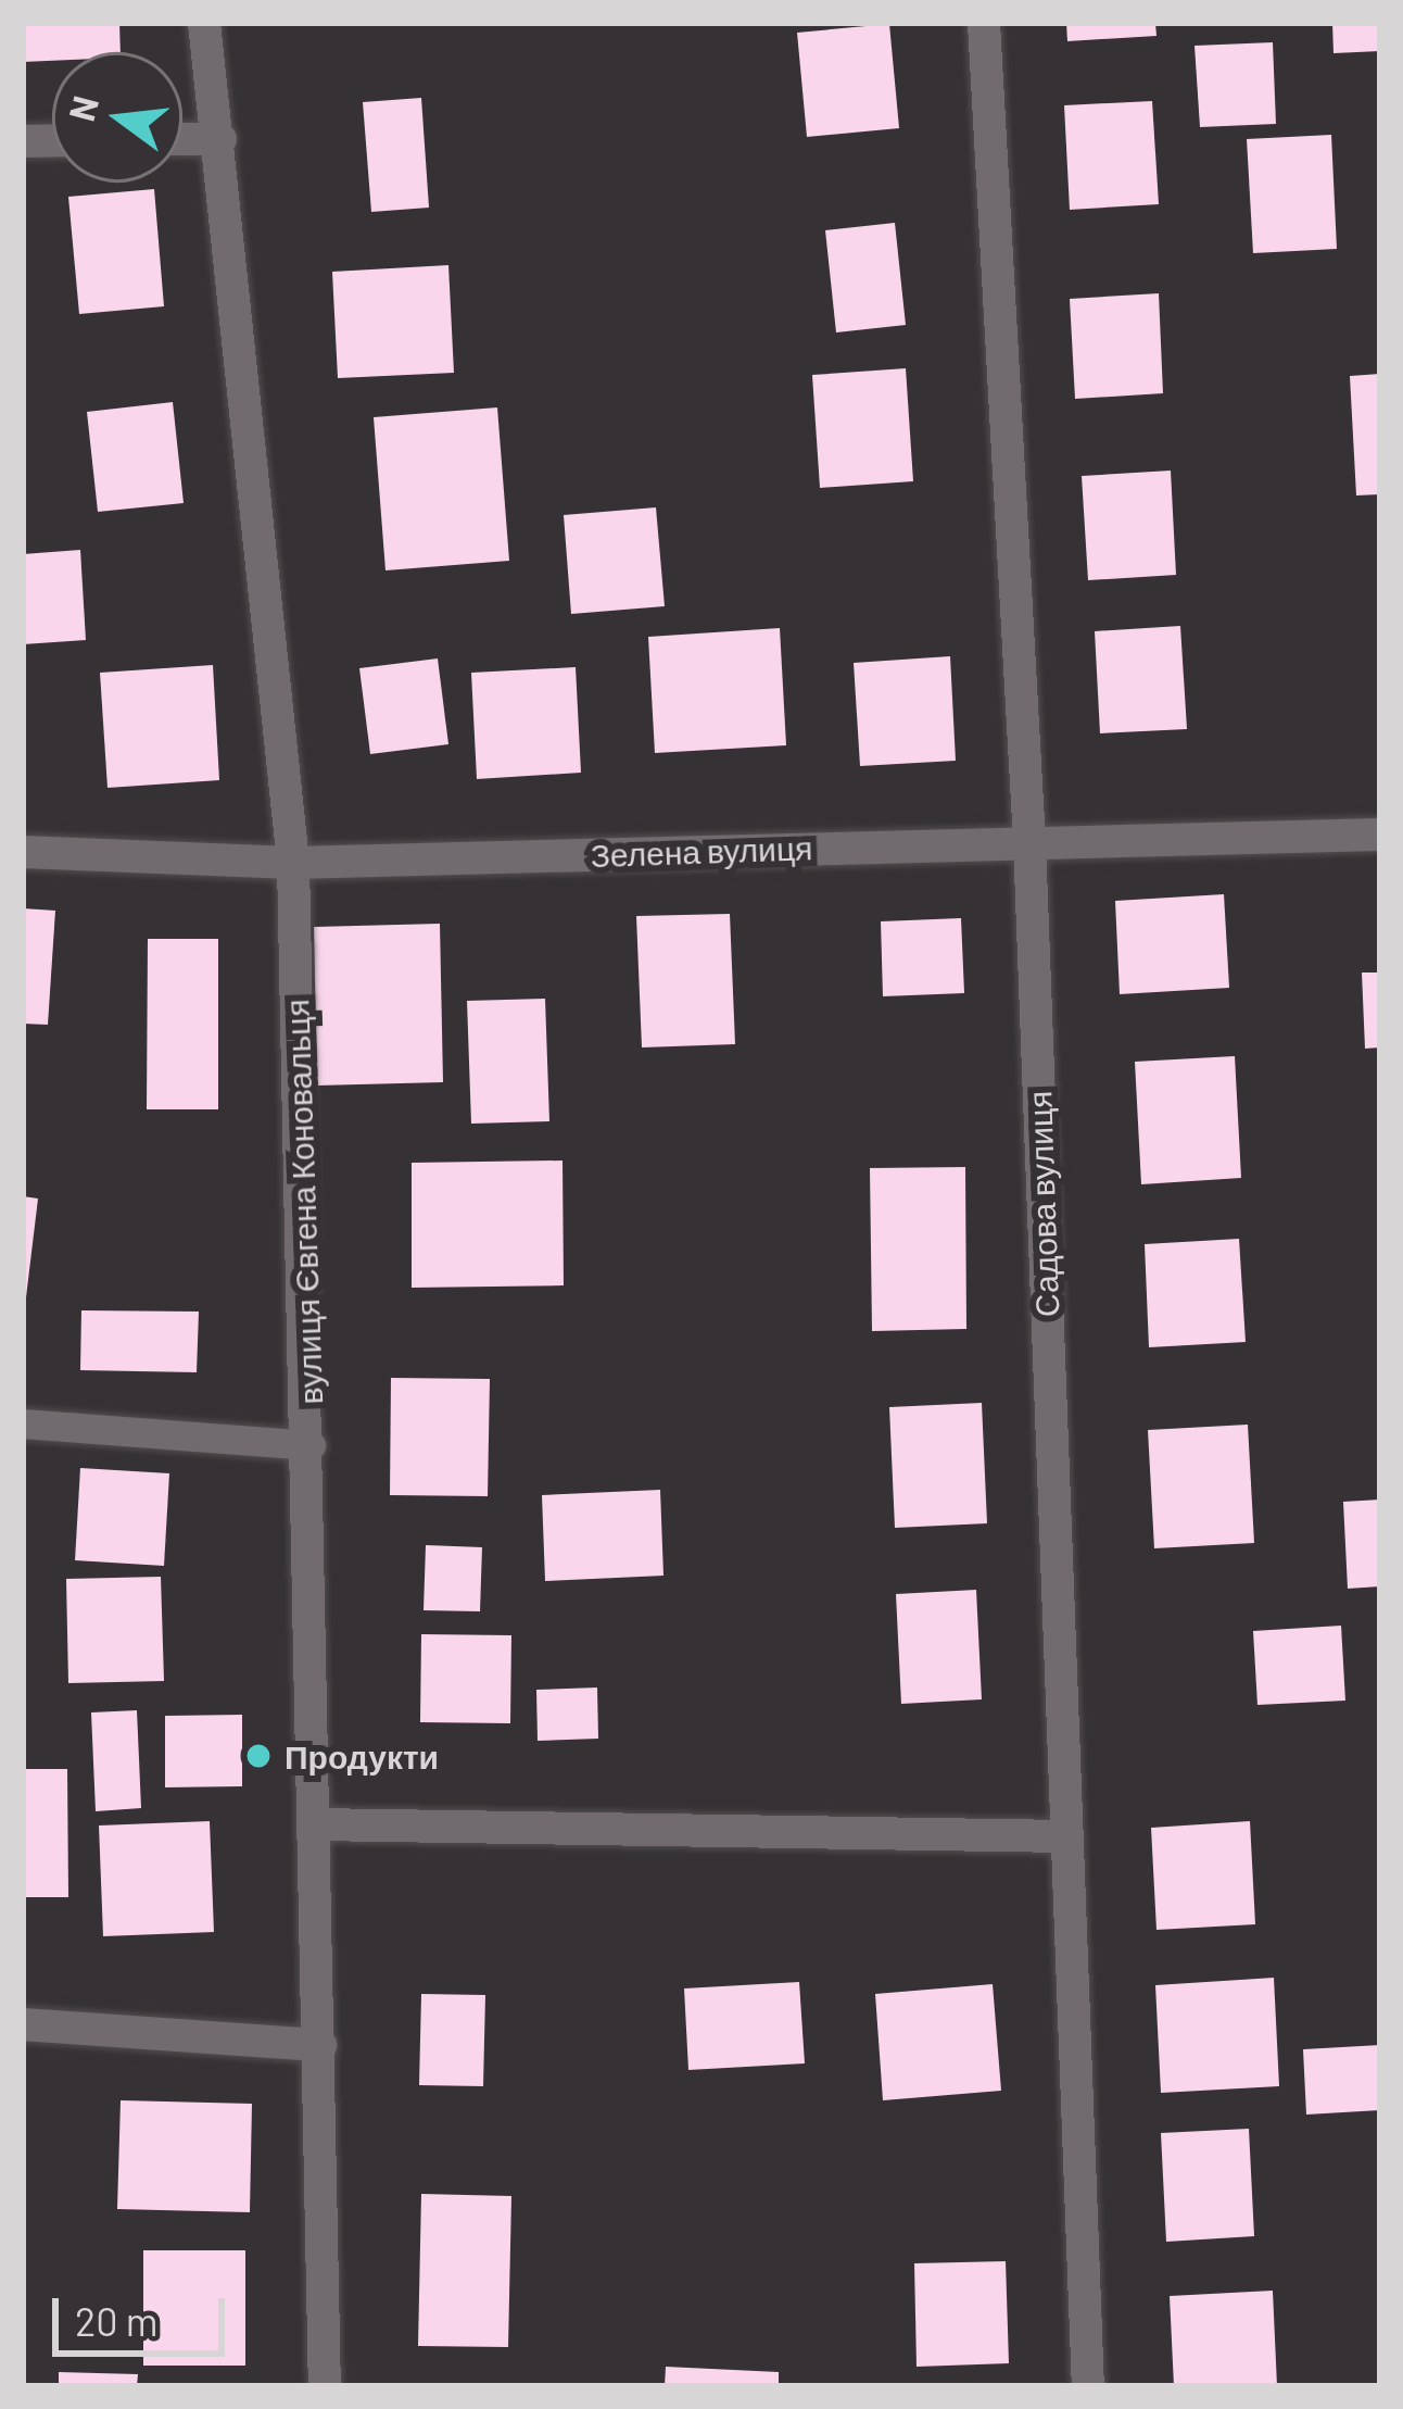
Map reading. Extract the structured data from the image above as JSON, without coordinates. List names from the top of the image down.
{
  "streets": {
    "street": ["Зелена вулиця", "вулиця Євгена Коновальця", "Садова вулиця"]
  },
  "crossings": [
    ["Зелена вулиця", "вулиця Євгена Коновальця"],
    ["Зелена вулиця", "Садова вулиця"]
  ],
  "places": ["Продукти"],
  "scale_bar": "20 m",
  "north": "left"
}
